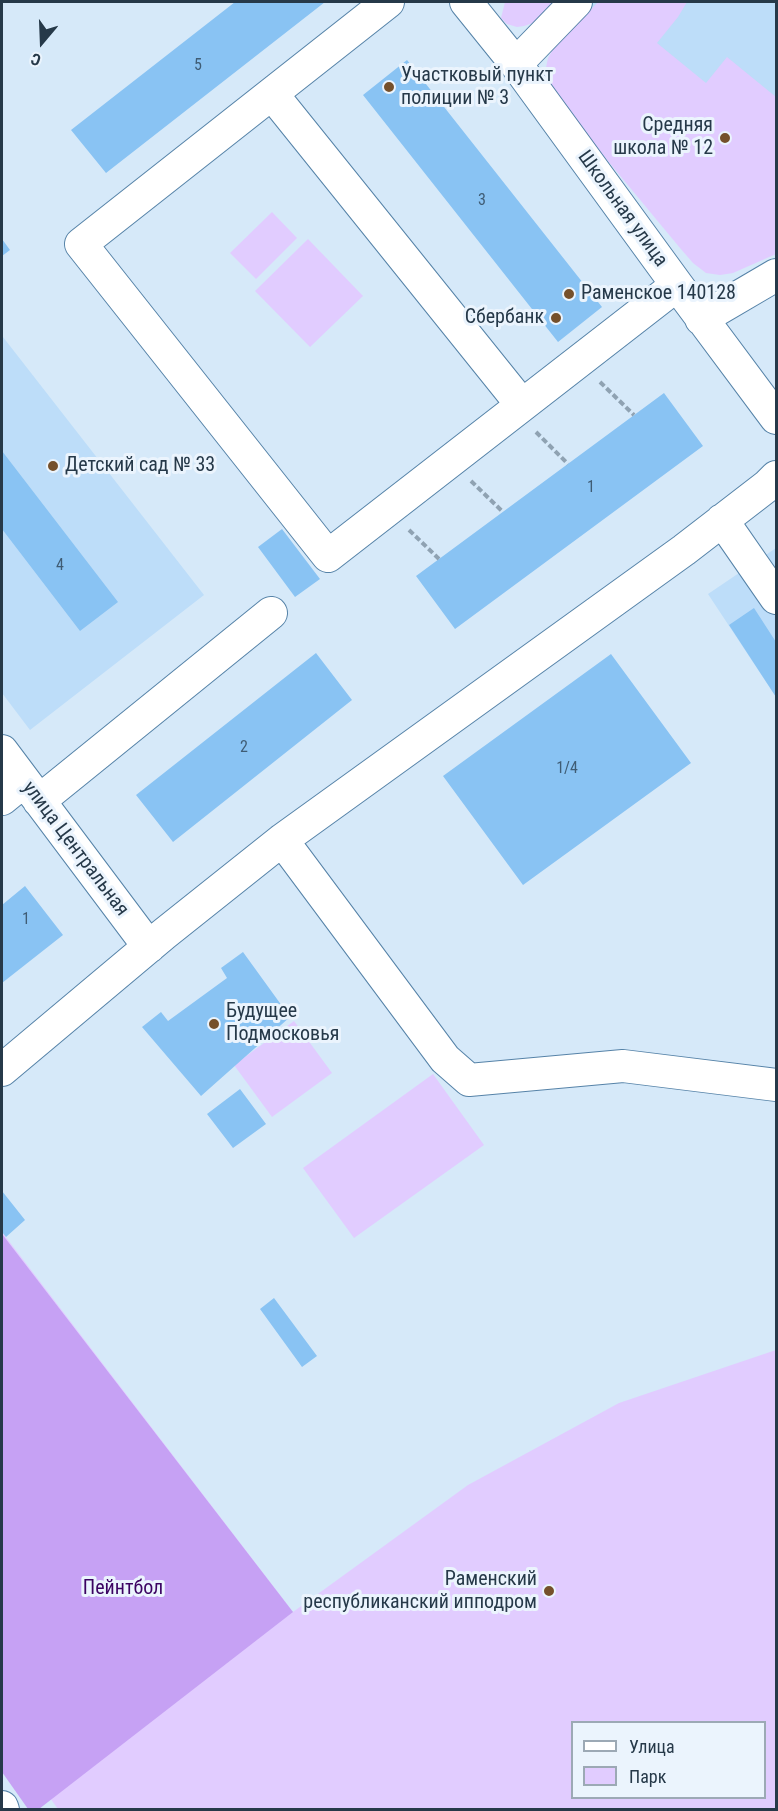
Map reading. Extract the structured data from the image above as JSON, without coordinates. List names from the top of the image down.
{
  "streets": {
    "street": ["Школьная улица", "улица Центральная"]
  },
  "parks": ["Пейнтбол"],
  "places": [
    "Участковый пункт полиции № 3",
    "Средняя школа № 12",
    "Раменское 140128",
    "Сбербанк",
    "Детский сад № 33",
    "Будущее Подмосковья",
    "Раменский республиканский ипподром"
  ],
  "house_numbers": [
    "5",
    "3",
    "1",
    "4",
    "2",
    "1/4",
    "1"
  ],
  "legend": ["Улица", "Парк"],
  "north": "bottom"
}
